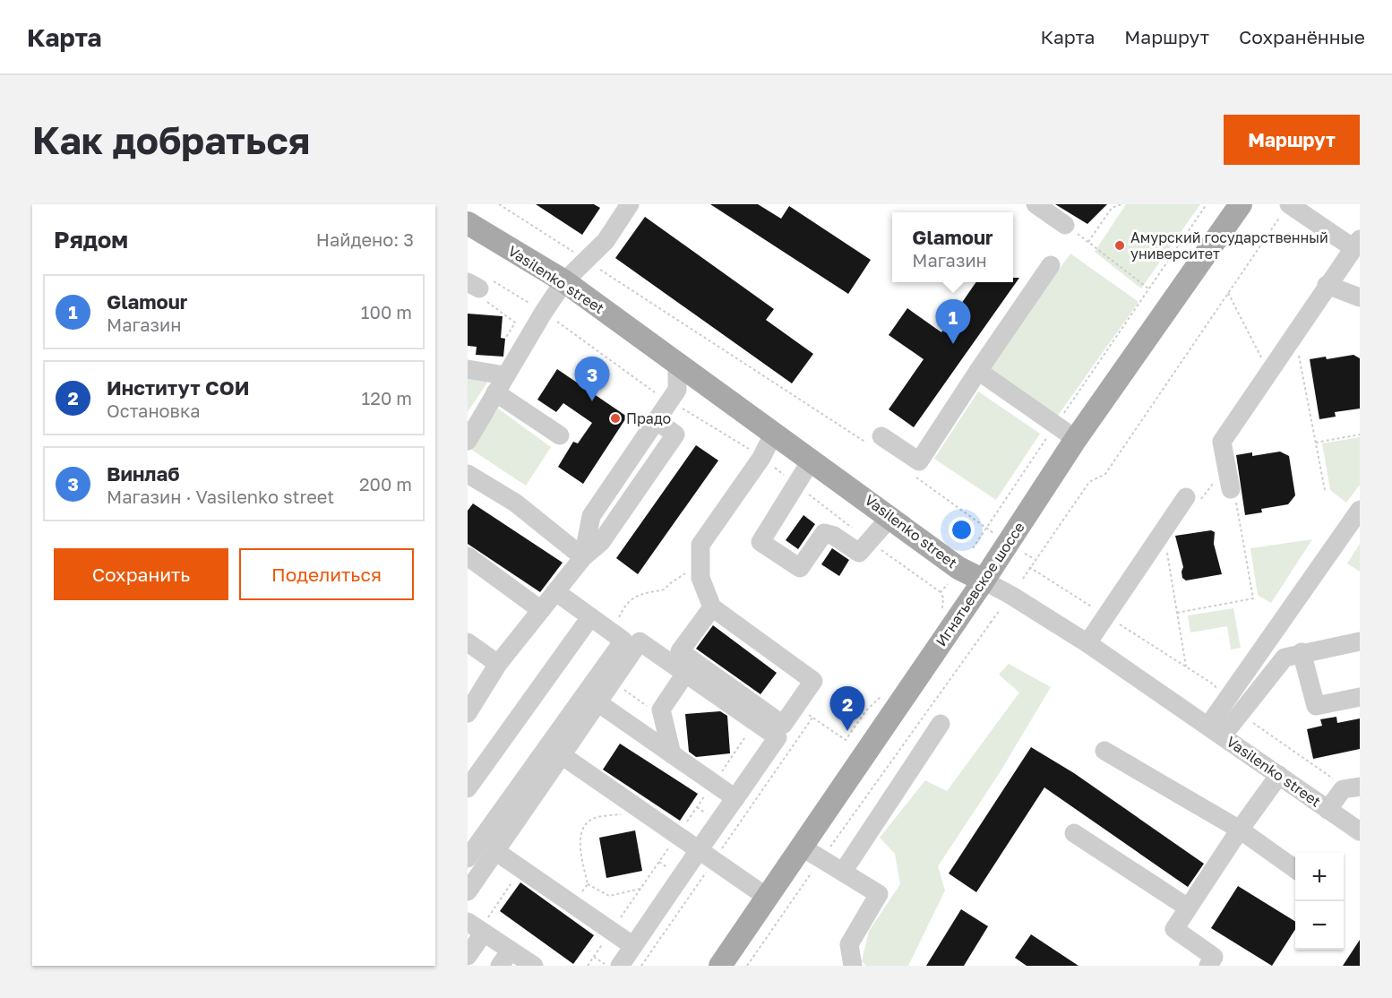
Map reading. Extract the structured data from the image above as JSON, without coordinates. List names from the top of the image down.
{
  "streets": {
    "main road": ["Vasilenko street", "Игнатьевское шоссе"]
  },
  "crossings": [
    ["Vasilenko street", "Игнатьевское шоссе"]
  ],
  "places": ["Амурский государственный университет", "Прадо"],
  "page": {
    "header": "Карта",
    "nav": ["Карта", "Маршрут", "Сохранённые"],
    "buttons": [
      "Маршрут",
      ["Сохранить", "Поделиться"]
    ],
    "title": "Как добраться",
    "heading": ["Рядом", "Найдено: 3"],
    "popup": ["Glamour", "Магазин"],
    "list": [
      {
        "mark": "1",
        "name": "Glamour",
        "note": "Магазин",
        "value": "100 m"
      },
      {
        "mark": "2",
        "name": "Институт СОИ",
        "note": "Остановка",
        "value": "120 m"
      },
      {
        "mark": "3",
        "name": "Винлаб",
        "note": "Магазин · Vasilenko street",
        "value": "200 m"
      }
    ],
    "pins": ["1", "3", "2"],
    "map_buttons": ["+", "−"]
  }
}
